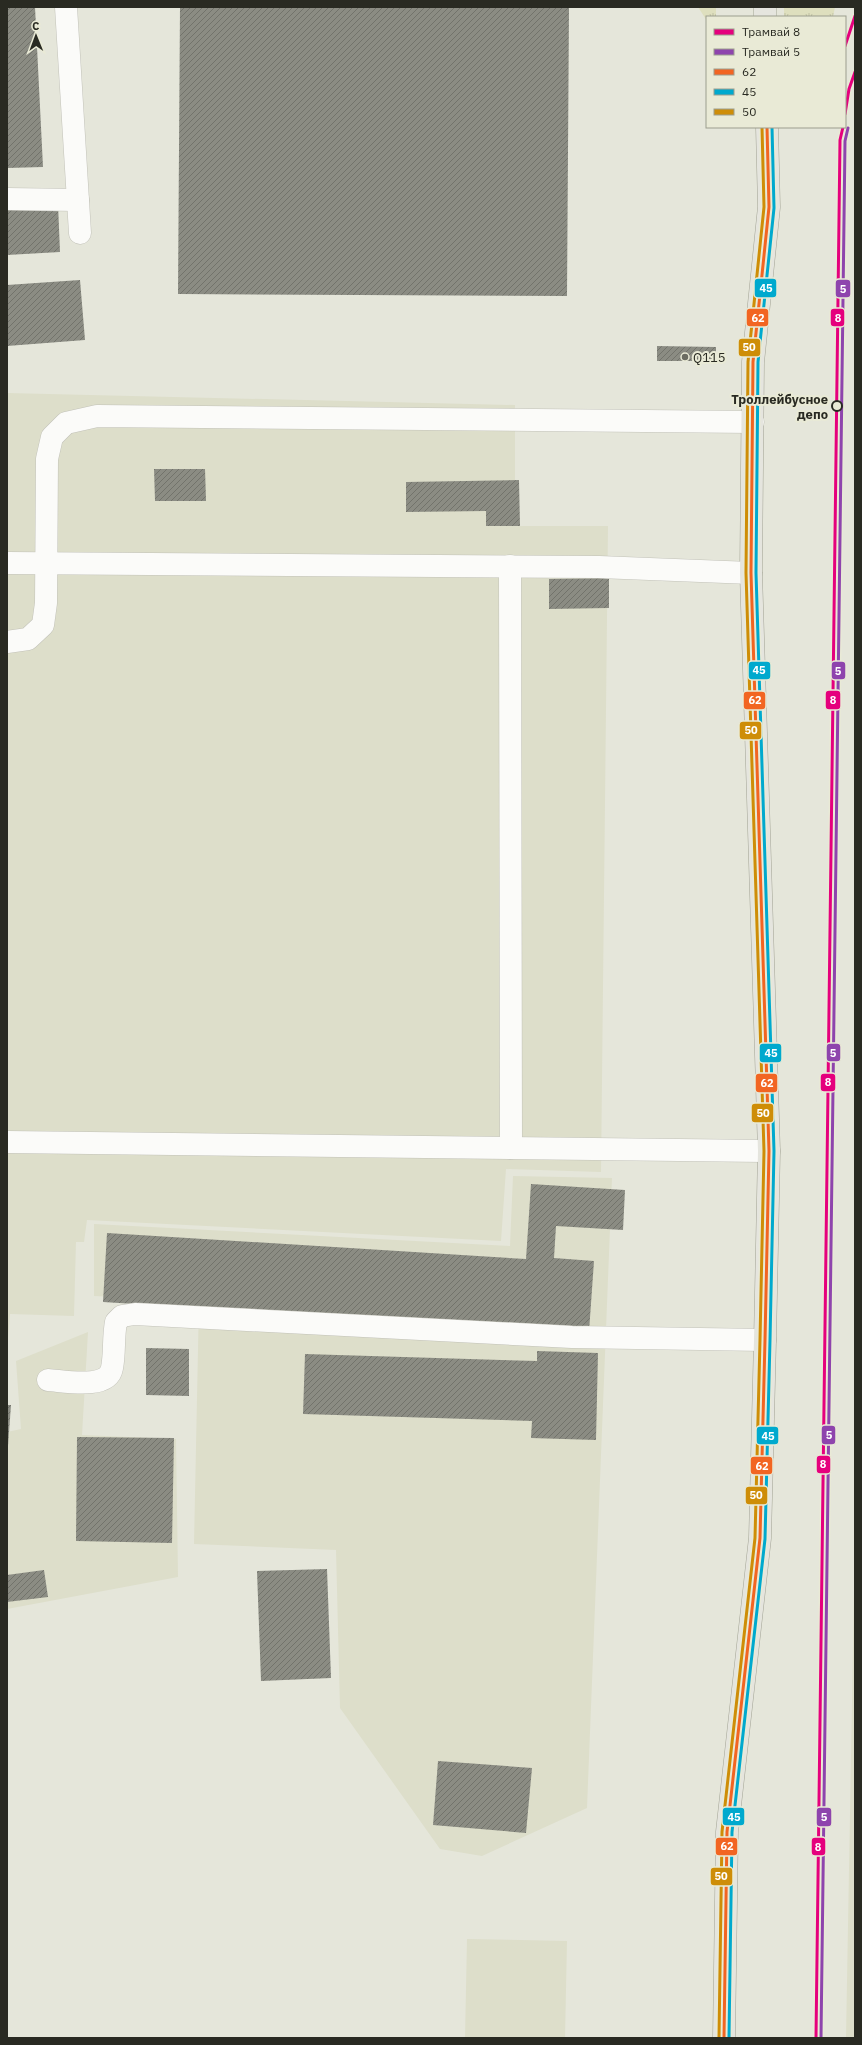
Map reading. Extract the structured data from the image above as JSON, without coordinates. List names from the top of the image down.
{
  "places": ["Q115", "Троллейбусное депо"],
  "lines": [
    "tram line 8",
    "tram line 5",
    "transit line 62",
    "transit line 45",
    "transit line 50"
  ],
  "legend": [
    "Трамвай 8",
    "Трамвай 5",
    "62",
    "45",
    "50"
  ],
  "north": "top"
}
